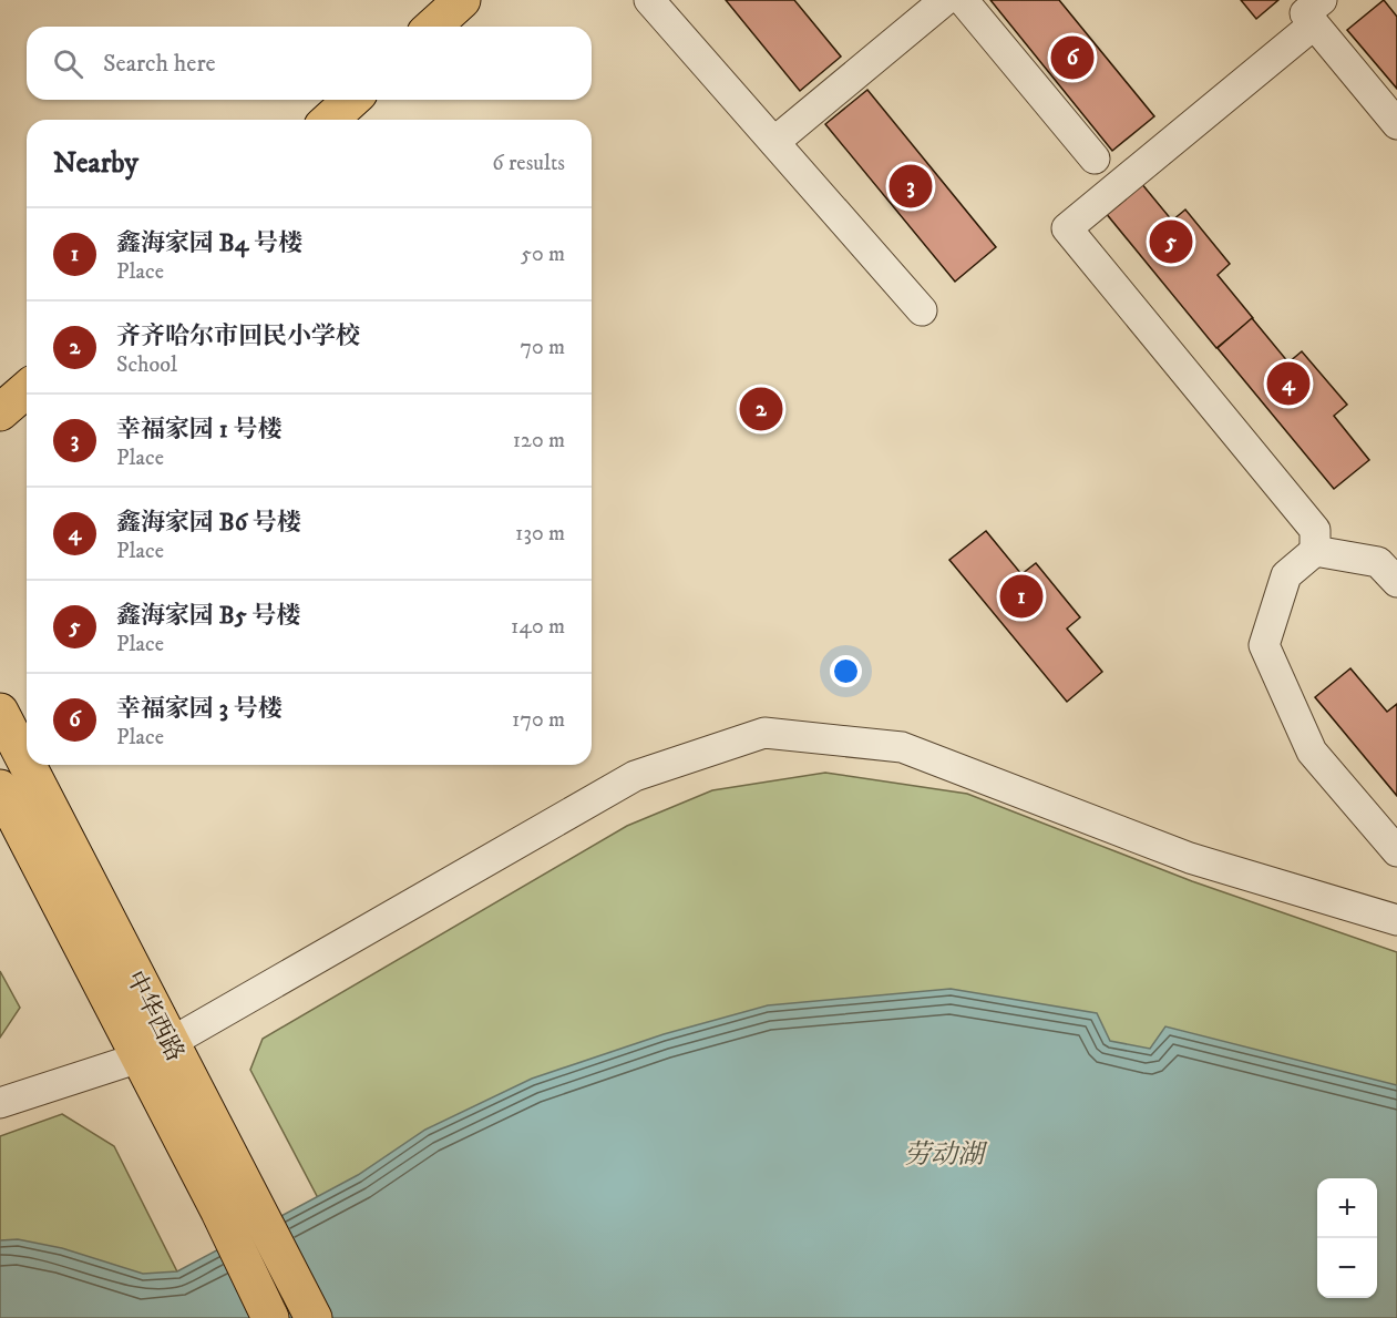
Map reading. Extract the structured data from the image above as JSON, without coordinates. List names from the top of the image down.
{
  "streets": {
    "main road": ["中华西路"]
  },
  "water": ["劳动湖"],
  "page": {
    "search": "Search here",
    "pins": [
      "6",
      "3",
      "5",
      "4",
      "2",
      "1"
    ],
    "heading": ["Nearby", "6 results"],
    "list": [
      {
        "mark": "1",
        "name": "鑫海家园 B4 号楼",
        "note": "Place",
        "value": "50 m"
      },
      {
        "mark": "2",
        "name": "齐齐哈尔市回民小学校",
        "note": "School",
        "value": "70 m"
      },
      {
        "mark": "3",
        "name": "幸福家园 1 号楼",
        "note": "Place",
        "value": "120 m"
      },
      {
        "mark": "4",
        "name": "鑫海家园 B6 号楼",
        "note": "Place",
        "value": "130 m"
      },
      {
        "mark": "5",
        "name": "鑫海家园 B5 号楼",
        "note": "Place",
        "value": "140 m"
      },
      {
        "mark": "6",
        "name": "幸福家园 3 号楼",
        "note": "Place",
        "value": "170 m"
      }
    ],
    "map_buttons": ["+", "−"]
  }
}
